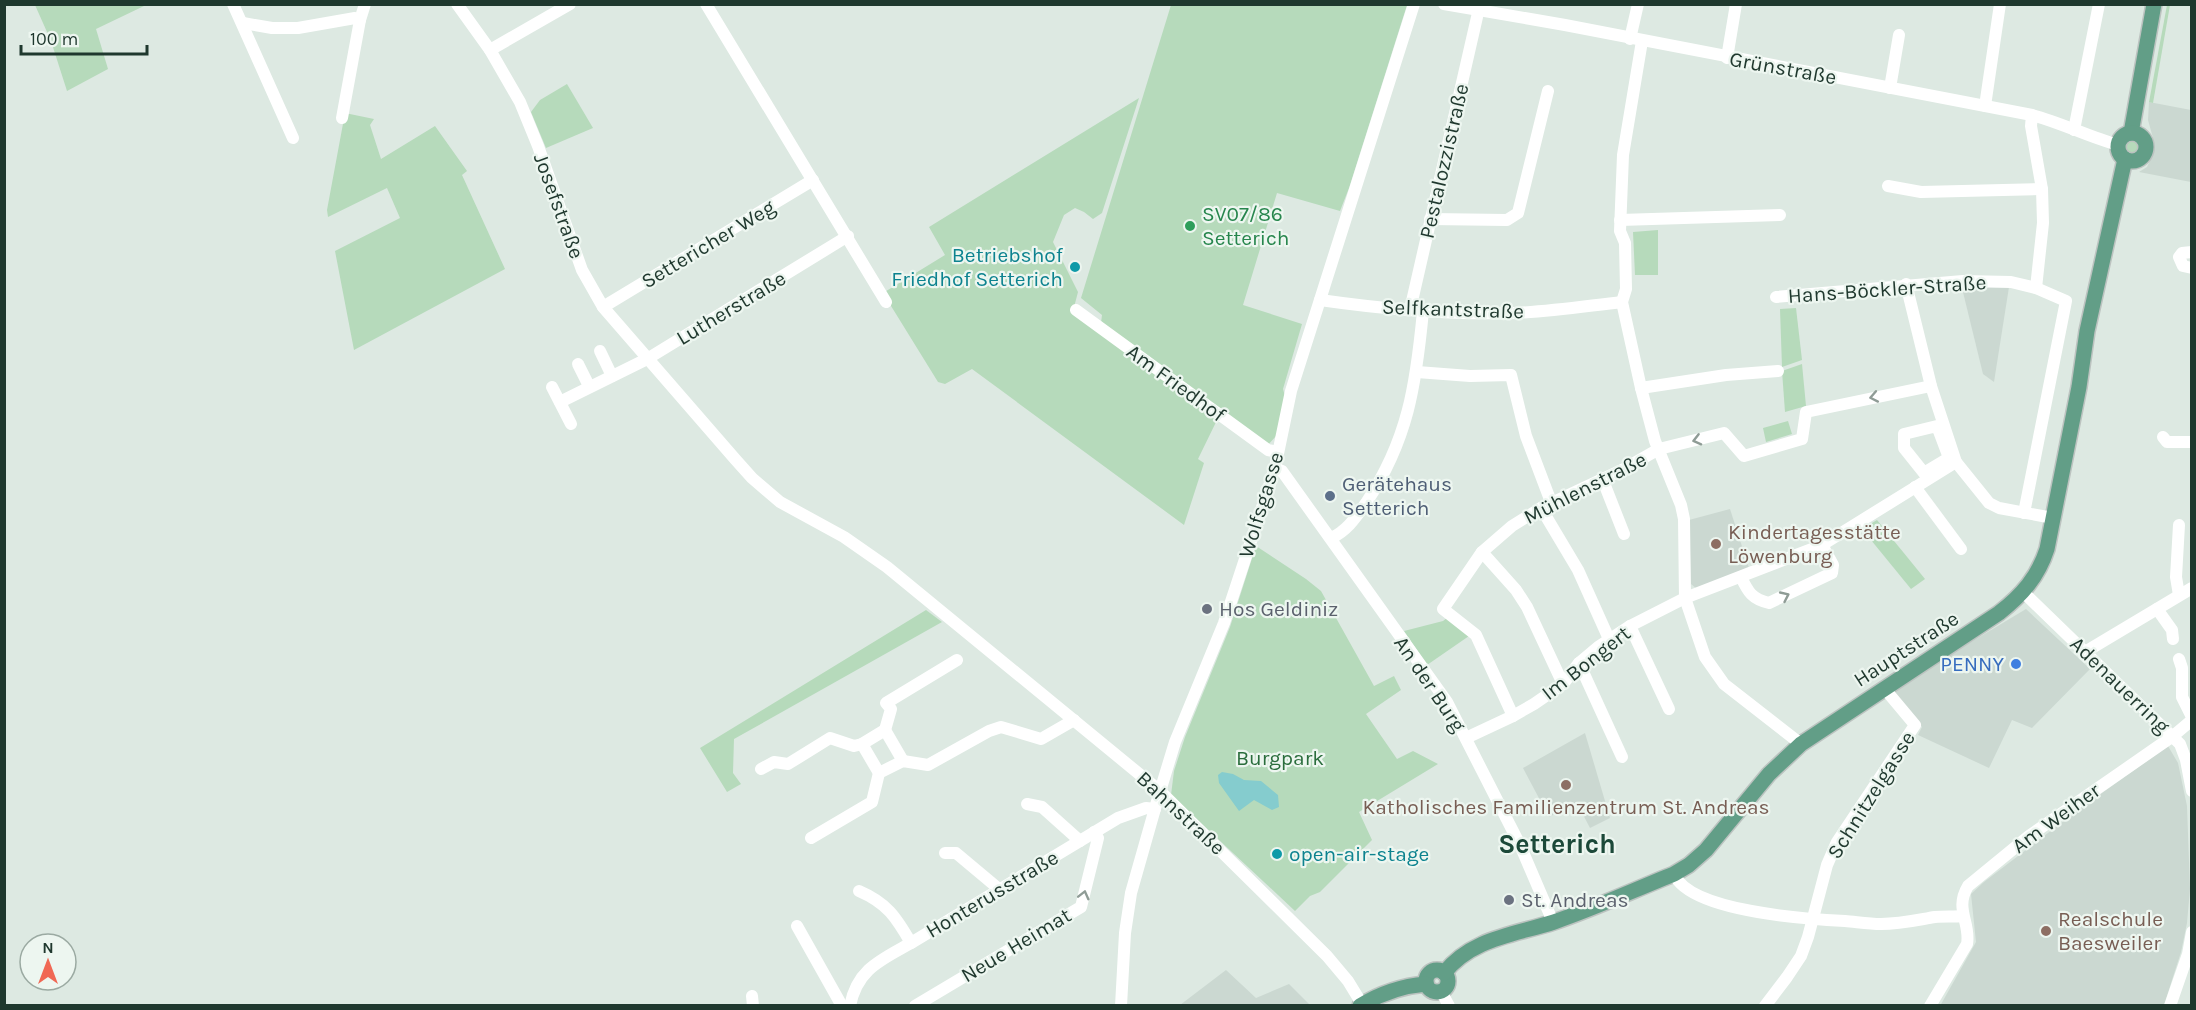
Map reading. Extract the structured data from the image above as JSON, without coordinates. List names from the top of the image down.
{
  "streets": {
    "main road": ["Hauptstraße"],
    "street": [
      "Grünstraße",
      "Pestalozzistraße",
      "Josefstraße",
      "Settericher Weg",
      "Hans-Böckler-Straße",
      "Lutherstraße",
      "Selfkantstraße",
      "Am Friedhof",
      "Mühlenstraße",
      "Wolfsgasse",
      "Im Bongert",
      "An der Burg",
      "Adenauerring",
      "Schnitzelgasse",
      "Bahnstraße",
      "Am Weiher",
      "Honterusstraße",
      "Neue Heimat"
    ]
  },
  "crossings": [
    ["Grünstraße", "Pestalozzistraße"],
    ["Grünstraße", "Hauptstraße"],
    ["Pestalozzistraße", "Selfkantstraße"],
    ["Pestalozzistraße", "An der Burg"],
    ["Josefstraße", "Settericher Weg"],
    ["Josefstraße", "Lutherstraße"],
    ["Josefstraße", "Bahnstraße"],
    ["Selfkantstraße", "Wolfsgasse"],
    ["Am Friedhof", "Wolfsgasse"],
    ["Mühlenstraße", "Im Bongert"],
    ["Wolfsgasse", "An der Burg"],
    ["Wolfsgasse", "Bahnstraße"],
    ["Wolfsgasse", "Honterusstraße"],
    ["Hauptstraße", "An der Burg"],
    ["Hauptstraße", "Adenauerring"],
    ["Hauptstraße", "Schnitzelgasse"],
    ["Im Bongert", "An der Burg"],
    ["Adenauerring", "Am Weiher"],
    ["Honterusstraße", "Neue Heimat"]
  ],
  "one_way": ["Neue Heimat"],
  "districts": ["Setterich"],
  "parks": ["Burgpark"],
  "places": [
    "SV07/86 Setterich",
    "Betriebshof Friedhof Setterich",
    "Gerätehaus Setterich",
    "Kindertagesstätte Löwenburg",
    "Hos Geldiniz",
    "PENNY",
    "Katholisches Familienzentrum St. Andreas",
    "open-air-stage",
    "St. Andreas",
    "Realschule Baesweiler"
  ],
  "scale_bar": "100 m",
  "north": "top"
}
